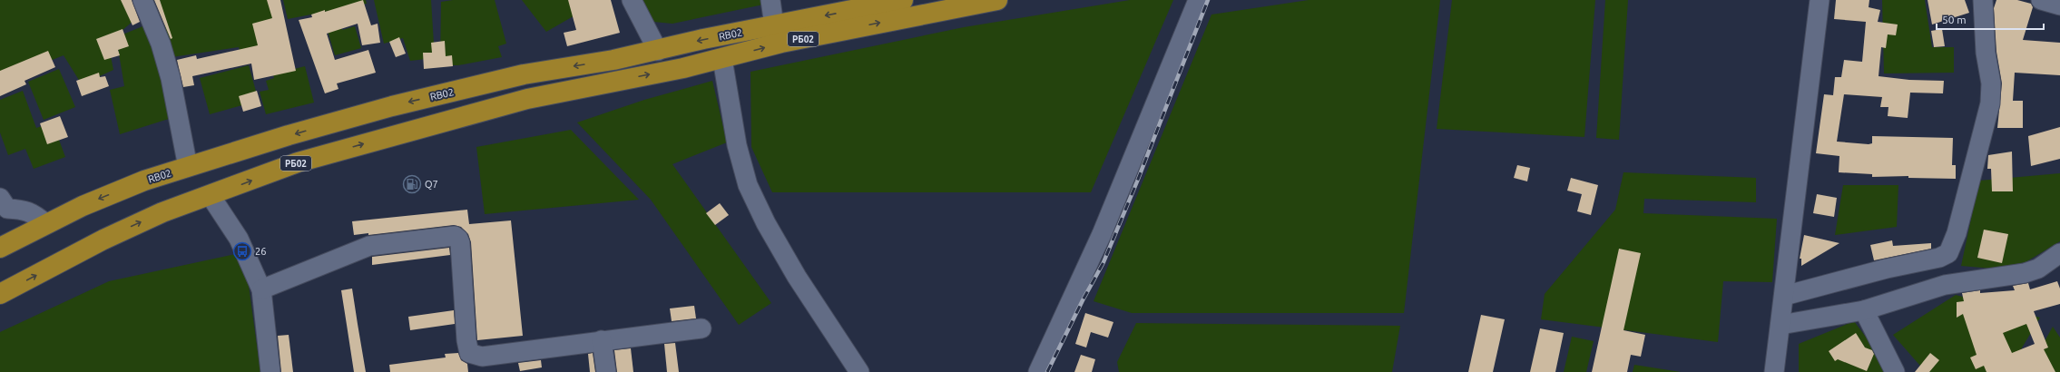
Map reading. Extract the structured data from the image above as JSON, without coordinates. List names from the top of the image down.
{
  "streets": {
    "highway": ["RB02", "РБ02"]
  },
  "crossings": [
    ["RB02", "РБ02"]
  ],
  "places": {
    "fuel station": ["Q7"],
    "bus stop": ["26"]
  },
  "scale_bar": "50 m"
}
